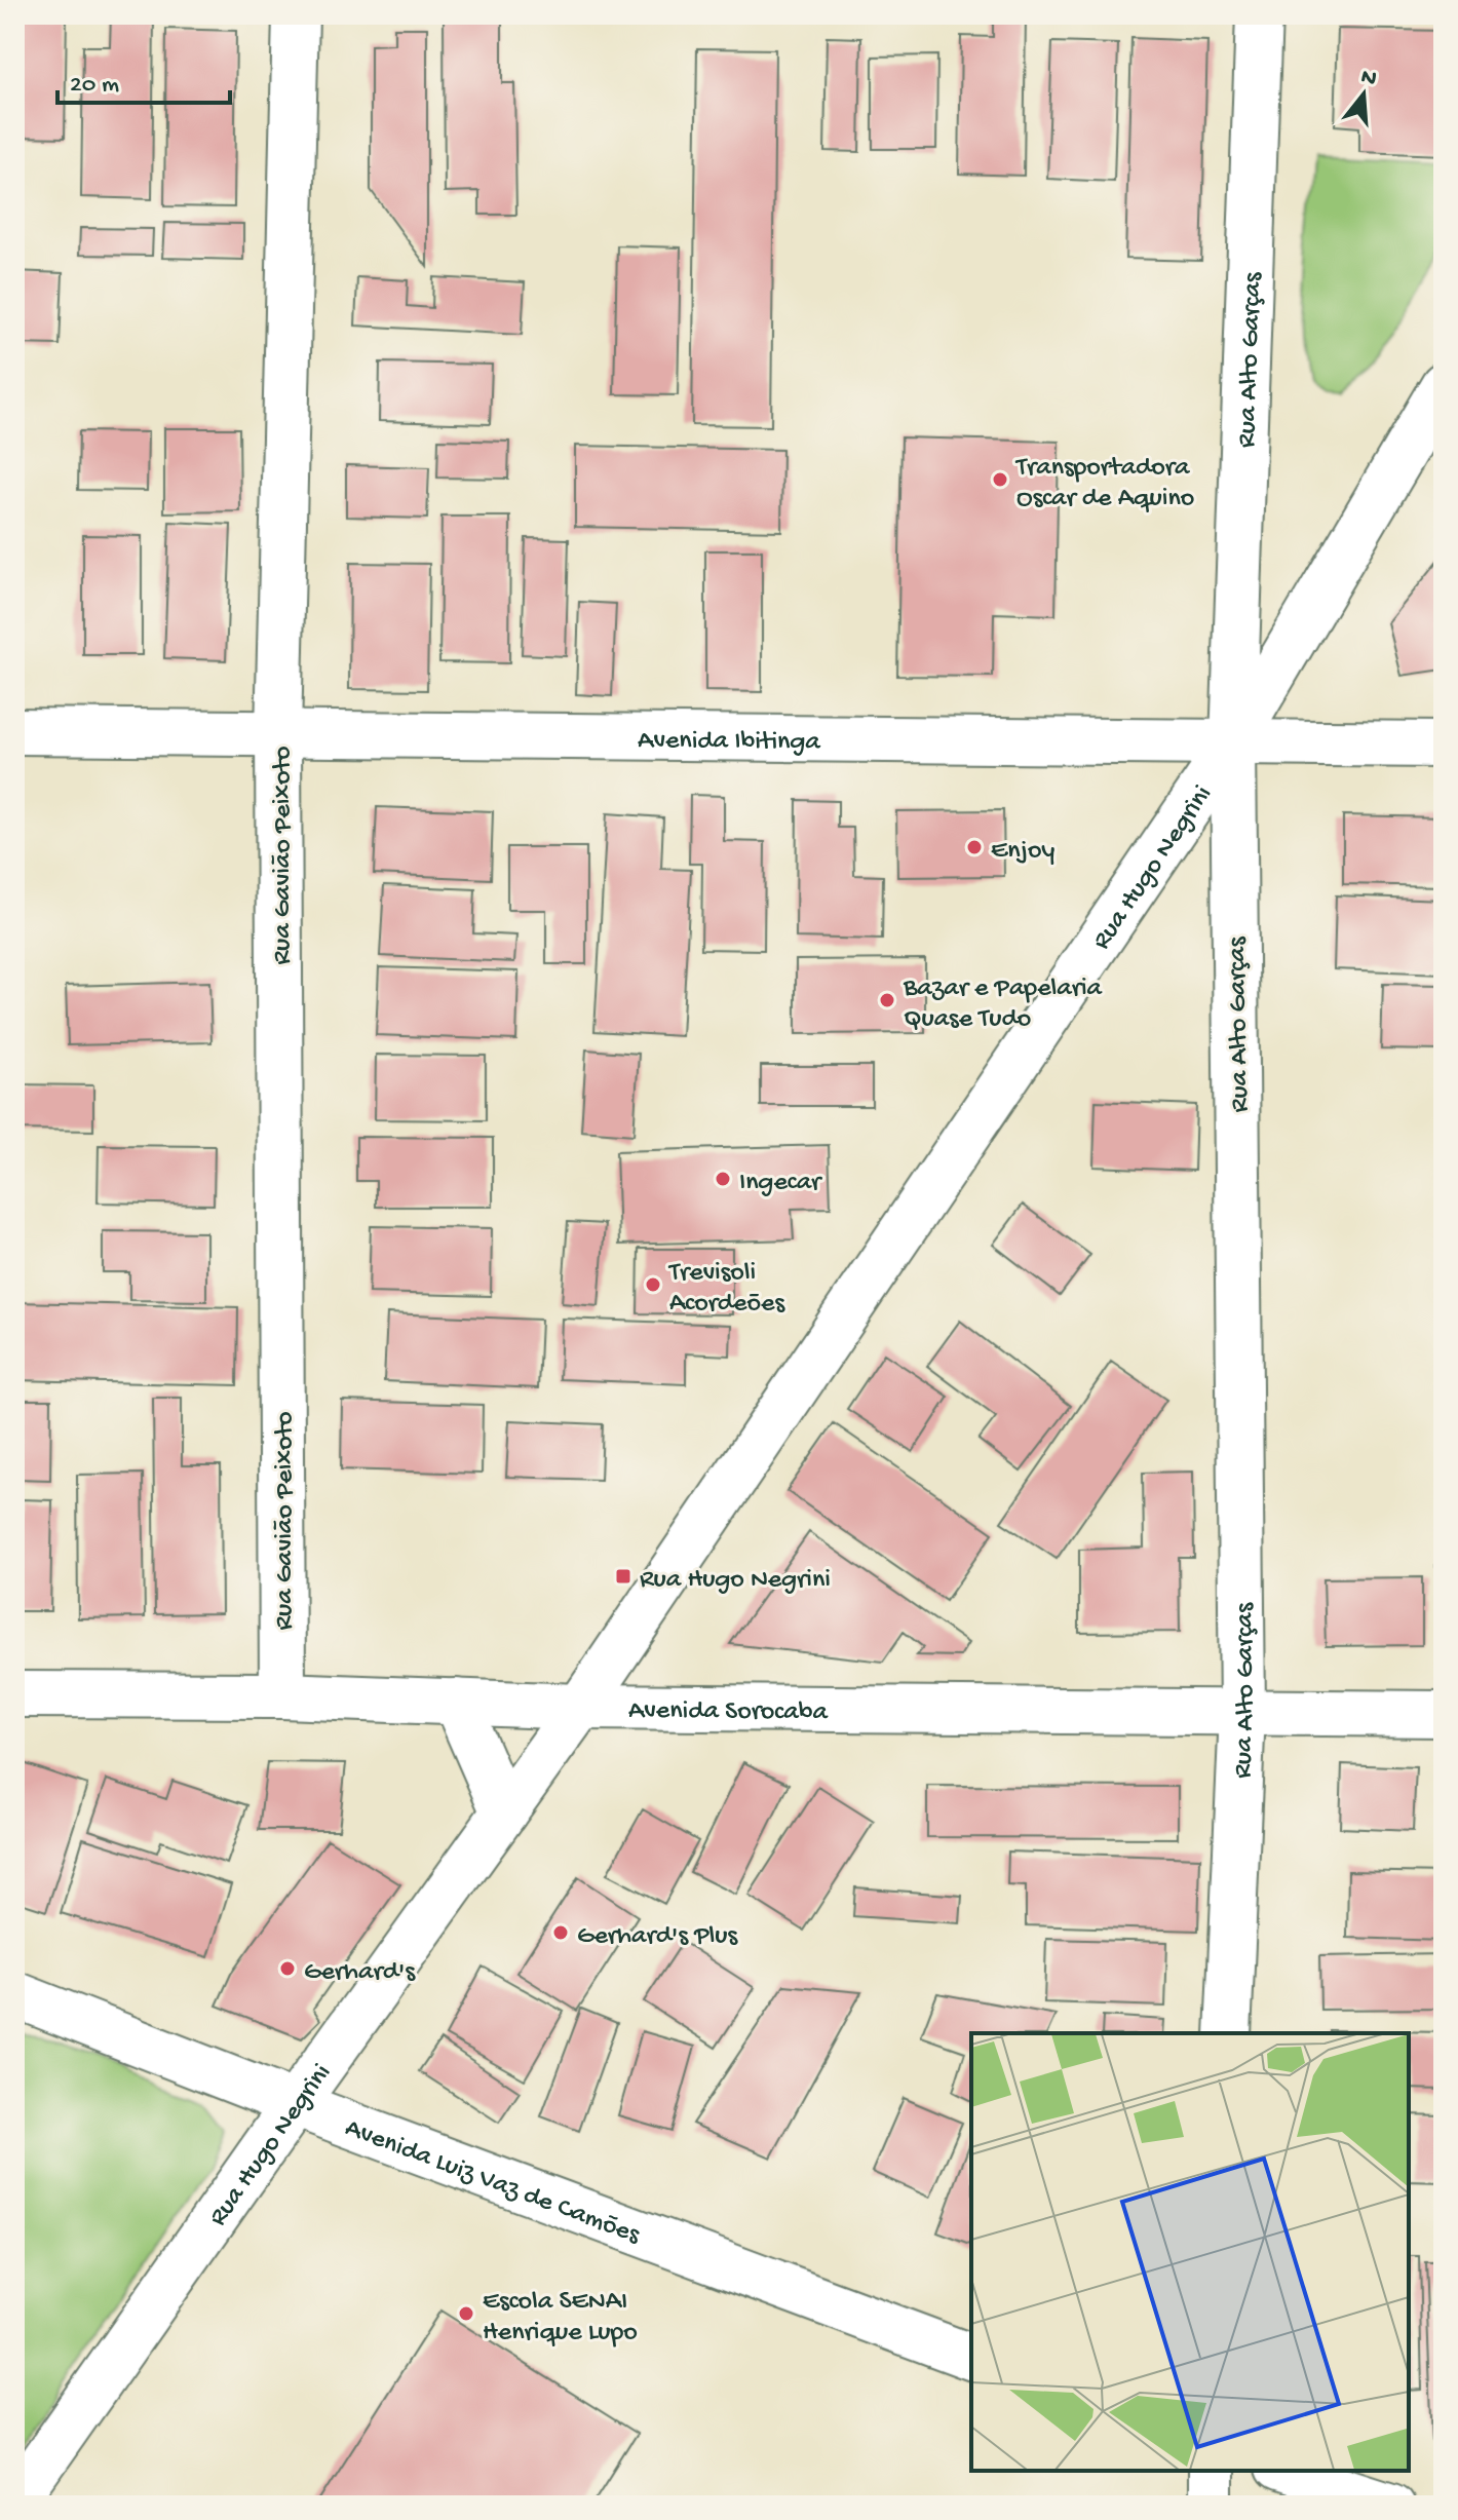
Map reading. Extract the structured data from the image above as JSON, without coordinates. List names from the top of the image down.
{
  "streets": {
    "street": [
      "Rua Alto Garças",
      "Avenida Ibitinga",
      "Rua Gavião Peixoto",
      "Rua Hugo Negrini",
      "Avenida Sorocaba",
      "Avenida Luiz Vaz de Camões"
    ]
  },
  "crossings": [
    ["Rua Alto Garças", "Avenida Ibitinga"],
    ["Rua Alto Garças", "Rua Hugo Negrini"],
    ["Rua Alto Garças", "Avenida Sorocaba"],
    ["Avenida Ibitinga", "Rua Gavião Peixoto"],
    ["Avenida Ibitinga", "Rua Hugo Negrini"],
    ["Rua Gavião Peixoto", "Avenida Sorocaba"],
    ["Rua Hugo Negrini", "Avenida Sorocaba"],
    ["Rua Hugo Negrini", "Avenida Luiz Vaz de Camões"]
  ],
  "places": {
    "other": [
      "Transportadora Oscar de Aquino",
      "Enjoy",
      "Bazar e Papelaria Quase Tudo",
      "Ingecar",
      "Trevisoli Acordeões",
      "Gerhard's Plus",
      "Gerhard's",
      "Escola SENAI Henrique Lupo"
    ],
    "transit": ["Rua Hugo Negrini"]
  },
  "scale_bar": "20 m",
  "north": "top"
}
